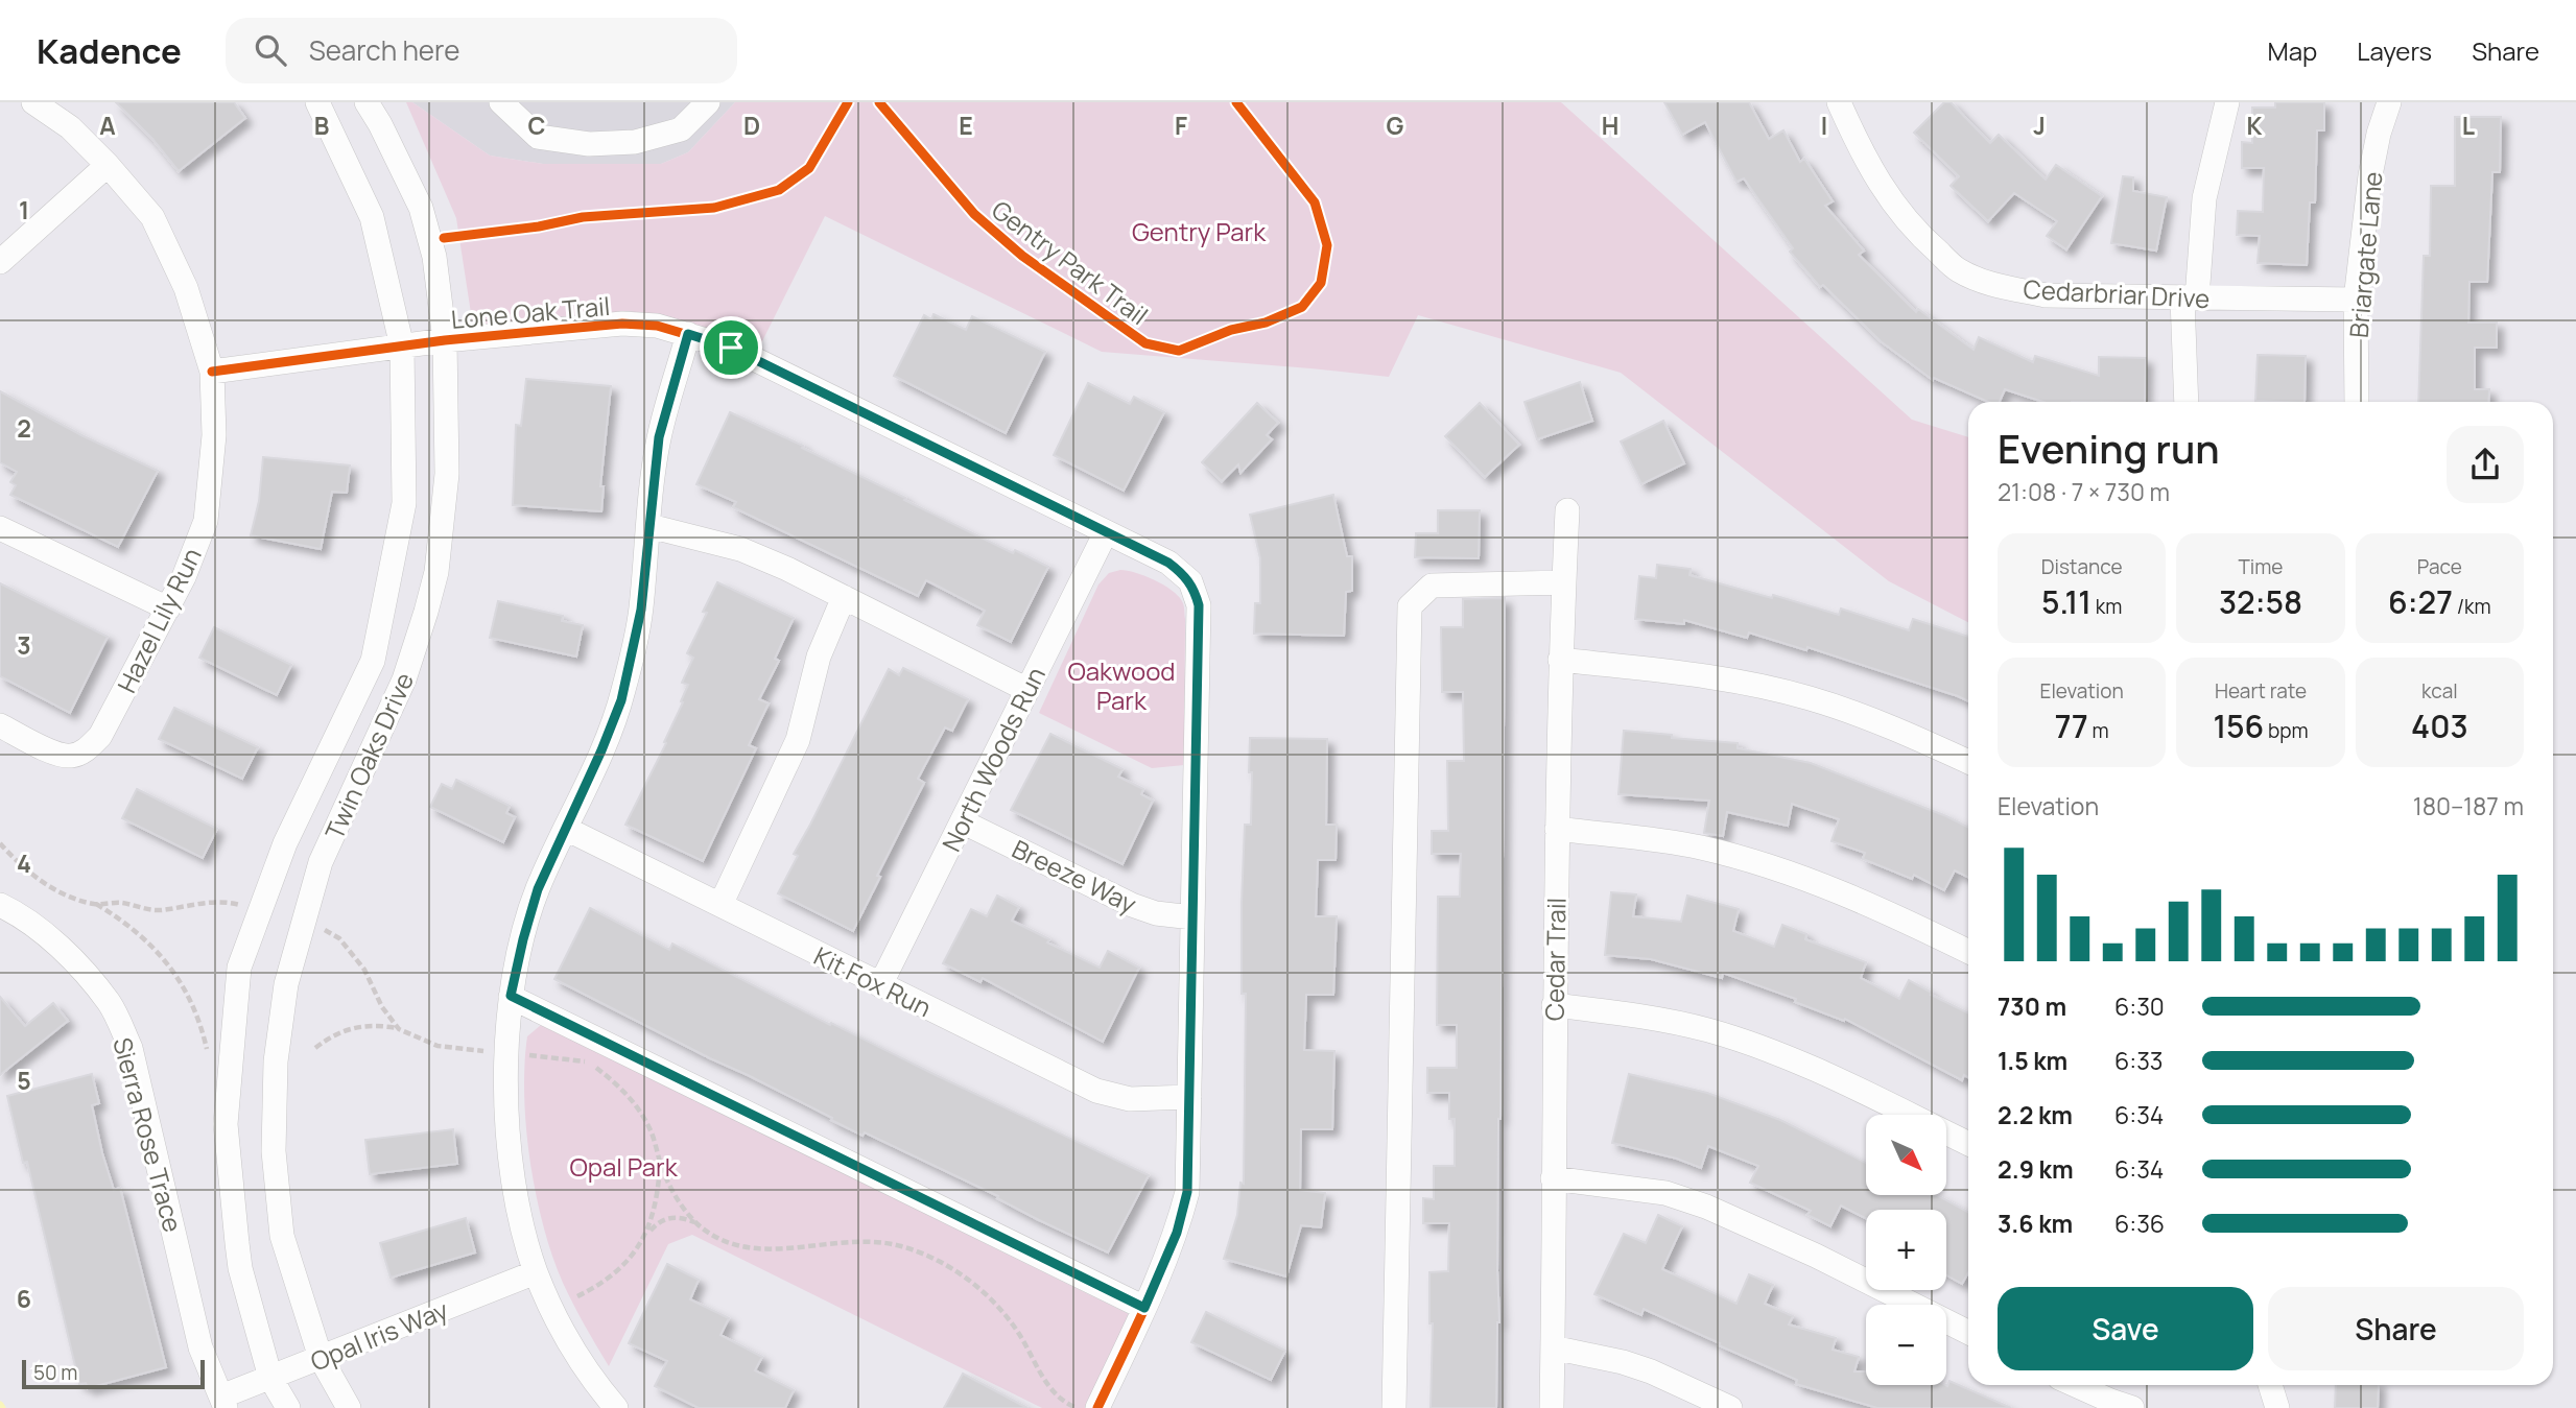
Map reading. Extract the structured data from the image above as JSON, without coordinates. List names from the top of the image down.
{
  "streets": {
    "street": [
      "Briargate Lane",
      "Cedarbriar Drive",
      "Lone Oak Trail",
      "Hazel Lily Run",
      "Twin Oaks Drive",
      "North Woods Run",
      "Breeze Way",
      "Cedar Trail",
      "Kit Fox Run",
      "Sierra Rose Trace",
      "Opal Iris Way"
    ],
    "cycle path": ["Gentry Park Trail"]
  },
  "crossings": [
    ["Briargate Lane", "Cedarbriar Drive"],
    ["Lone Oak Trail", "Hazel Lily Run"],
    ["Lone Oak Trail", "Twin Oaks Drive"],
    ["Lone Oak Trail", "North Woods Run"],
    ["Lone Oak Trail", "Breeze Way"],
    ["Twin Oaks Drive", "Opal Iris Way"],
    ["North Woods Run", "Breeze Way"],
    ["North Woods Run", "Kit Fox Run"],
    ["Sierra Rose Trace", "Opal Iris Way"]
  ],
  "parks": ["Gentry Park", "Oakwood Park", "Opal Park"],
  "scale_bar": "50 m",
  "north": "bottom right",
  "page": {
    "header": "Kadence",
    "search": "Search here",
    "nav": ["Map", "Layers", "Share"],
    "heading": ["Evening run", "21:08 · 7 × 730 m"],
    "stats": [
      ["Distance", "5.11 km"],
      ["Time", "32:58"],
      ["Pace", "6:27 /km"],
      ["Elevation", "77 m"],
      ["Heart rate", "156 bpm"],
      ["kcal", "403"]
    ],
    "chart": ["Elevation", "180–187 m"],
    "list": [
      {
        "name": "730 m",
        "note": "6:30"
      },
      {
        "name": "1.5 km",
        "note": "6:33"
      },
      {
        "name": "2.2 km",
        "note": "6:34"
      },
      {
        "name": "2.9 km",
        "note": "6:34"
      },
      {
        "name": "3.6 km",
        "note": "6:36"
      }
    ],
    "map_buttons": ["+", "−"],
    "buttons": ["Save", "Share"],
    "scale": "50 m"
  },
  "grid": {
    "columns": [
      "A",
      "B",
      "C",
      "D",
      "E",
      "F",
      "G",
      "H",
      "I",
      "J",
      "K",
      "L"
    ],
    "rows": [
      "1",
      "2",
      "3",
      "4",
      "5",
      "6"
    ]
  }
}
